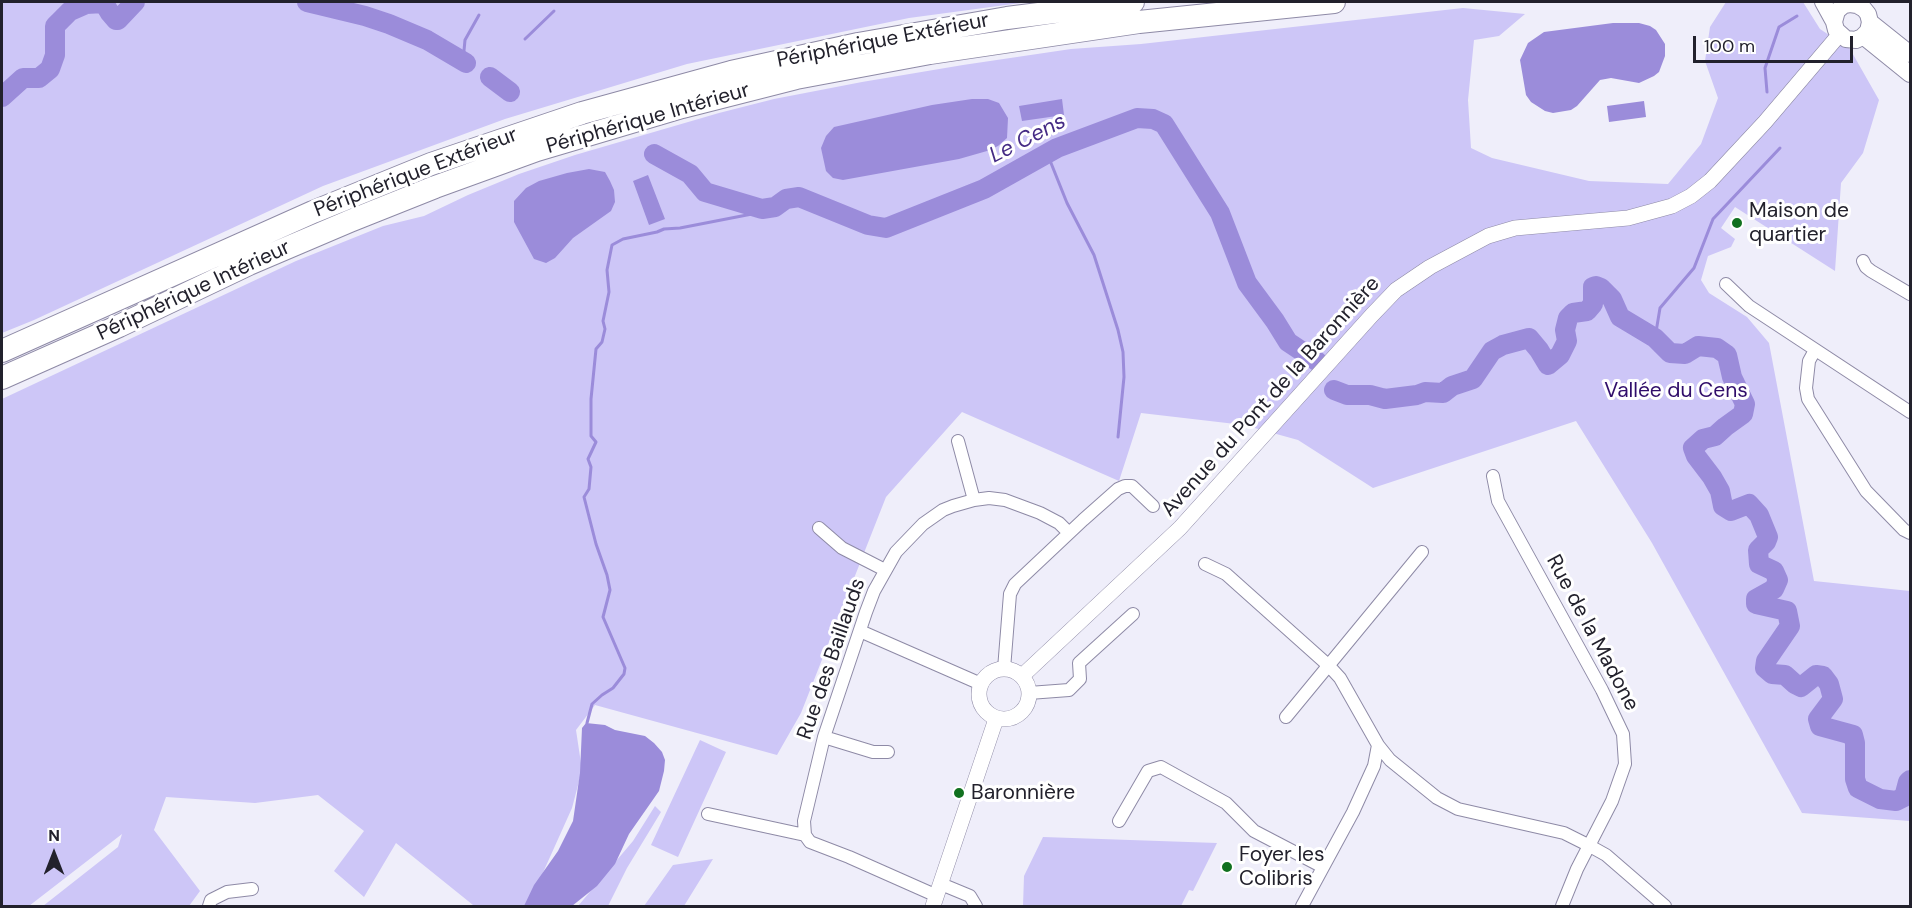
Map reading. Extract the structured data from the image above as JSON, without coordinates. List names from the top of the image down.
{
  "streets": {
    "highway": ["Périphérique Extérieur", "Périphérique Intérieur"],
    "street": ["Avenue du Pont de la Baronnière", "Rue de la Madone", "Rue des Baillauds"]
  },
  "water": ["Le Cens"],
  "parks": ["Vallée du Cens"],
  "places": ["Maison de quartier", "Baronnière", "Foyer les Colibris"],
  "scale_bar": "100 m",
  "north": "top"
}
